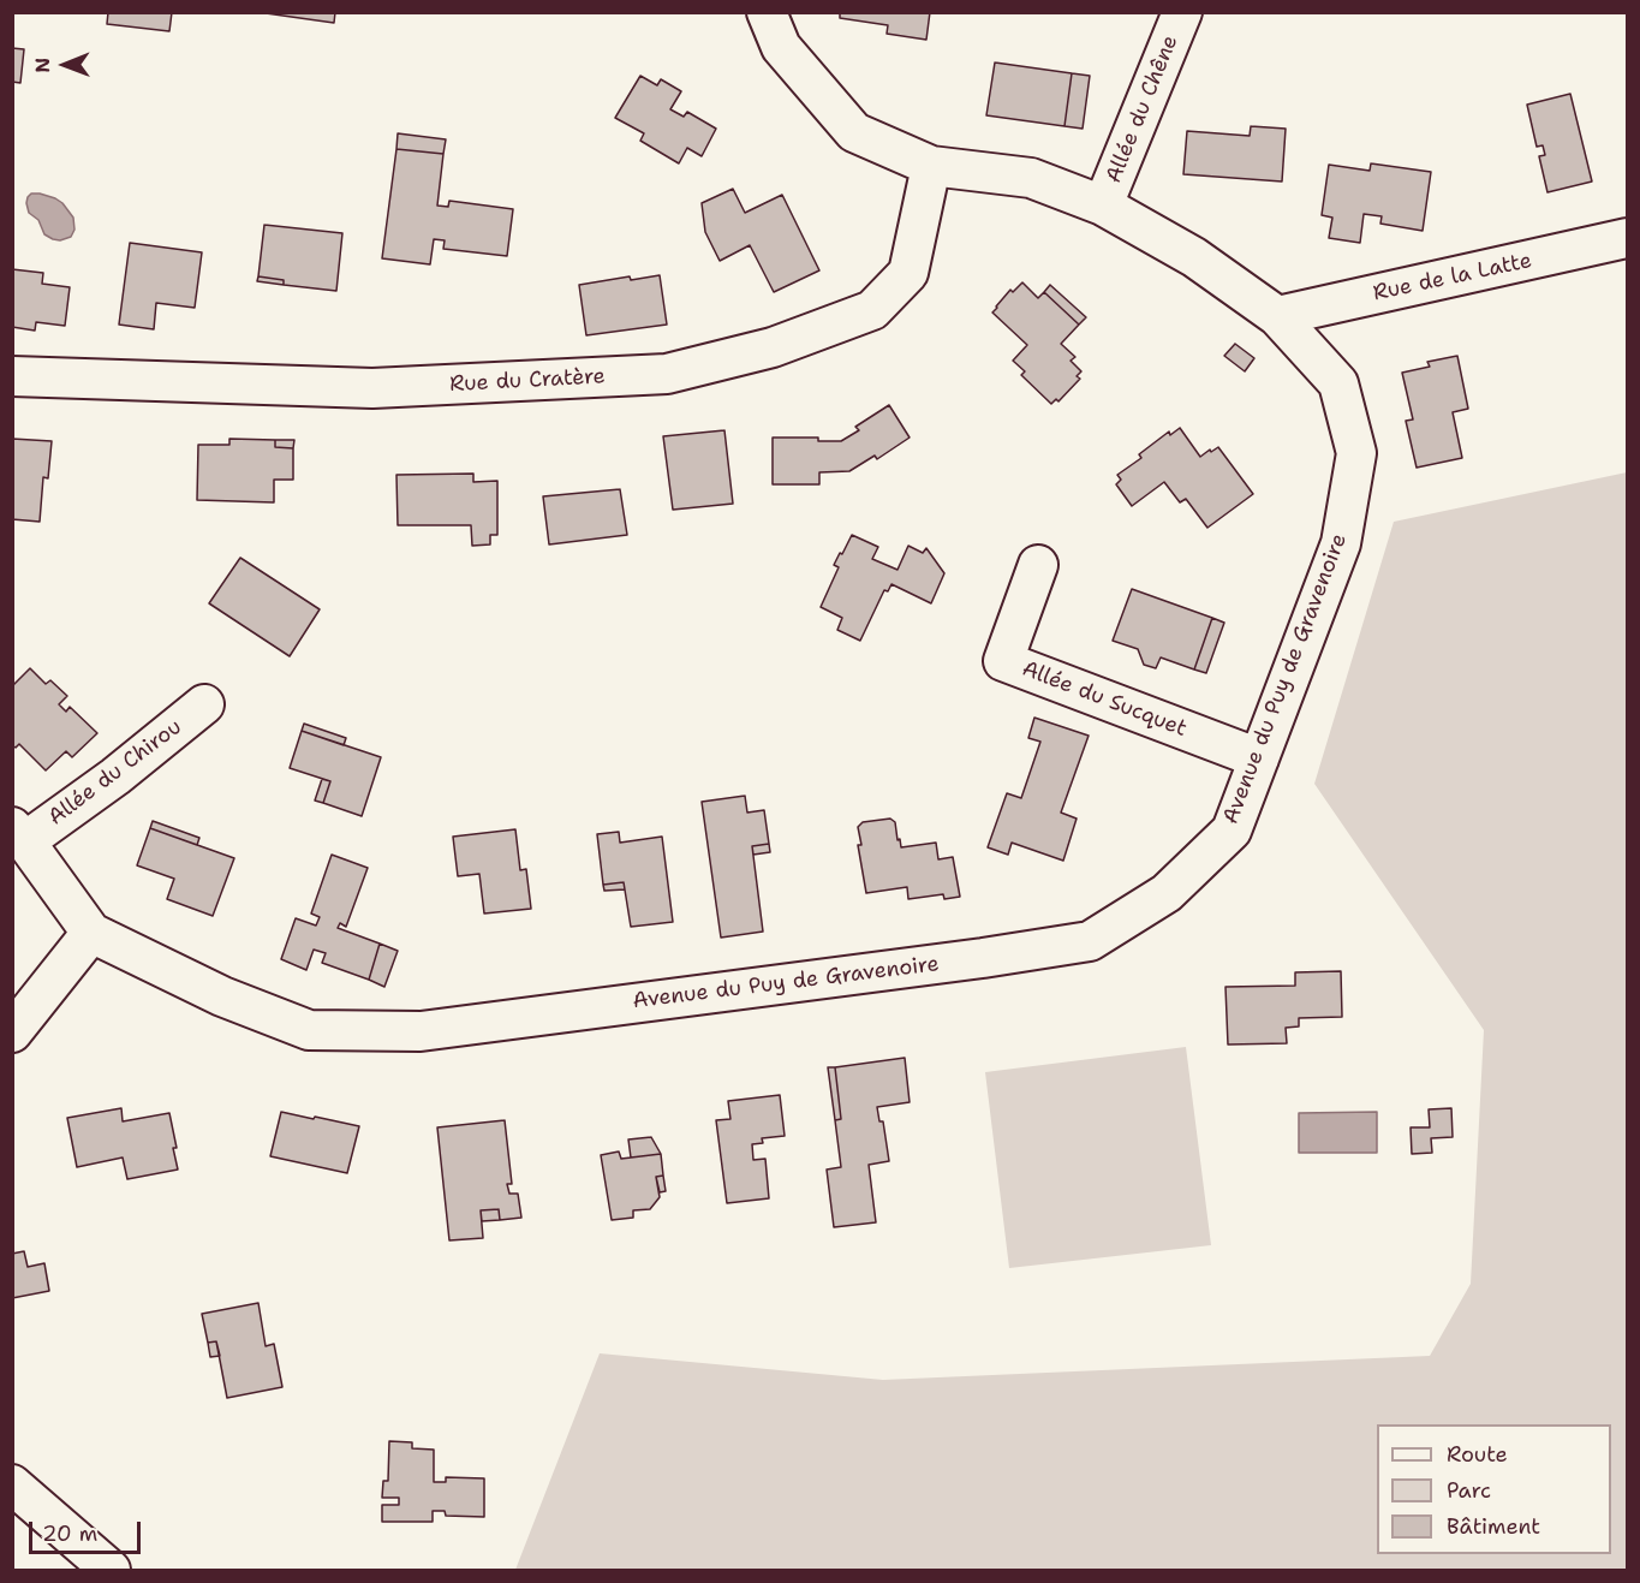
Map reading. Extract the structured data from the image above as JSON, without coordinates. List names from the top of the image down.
{
  "streets": {
    "street": [
      "Allée du Chêne",
      "Rue de la Latte",
      "Rue du Cratère",
      "Avenue du Puy de Gravenoire",
      "Allée du Sucquet",
      "Allée du Chirou"
    ]
  },
  "crossings": [
    ["Allée du Chêne", "Avenue du Puy de Gravenoire"],
    ["Rue de la Latte", "Avenue du Puy de Gravenoire"],
    ["Rue du Cratère", "Avenue du Puy de Gravenoire"],
    ["Avenue du Puy de Gravenoire", "Allée du Sucquet"]
  ],
  "legend": ["Route", "Parc", "Bâtiment"],
  "scale_bar": "20 m",
  "north": "left"
}
